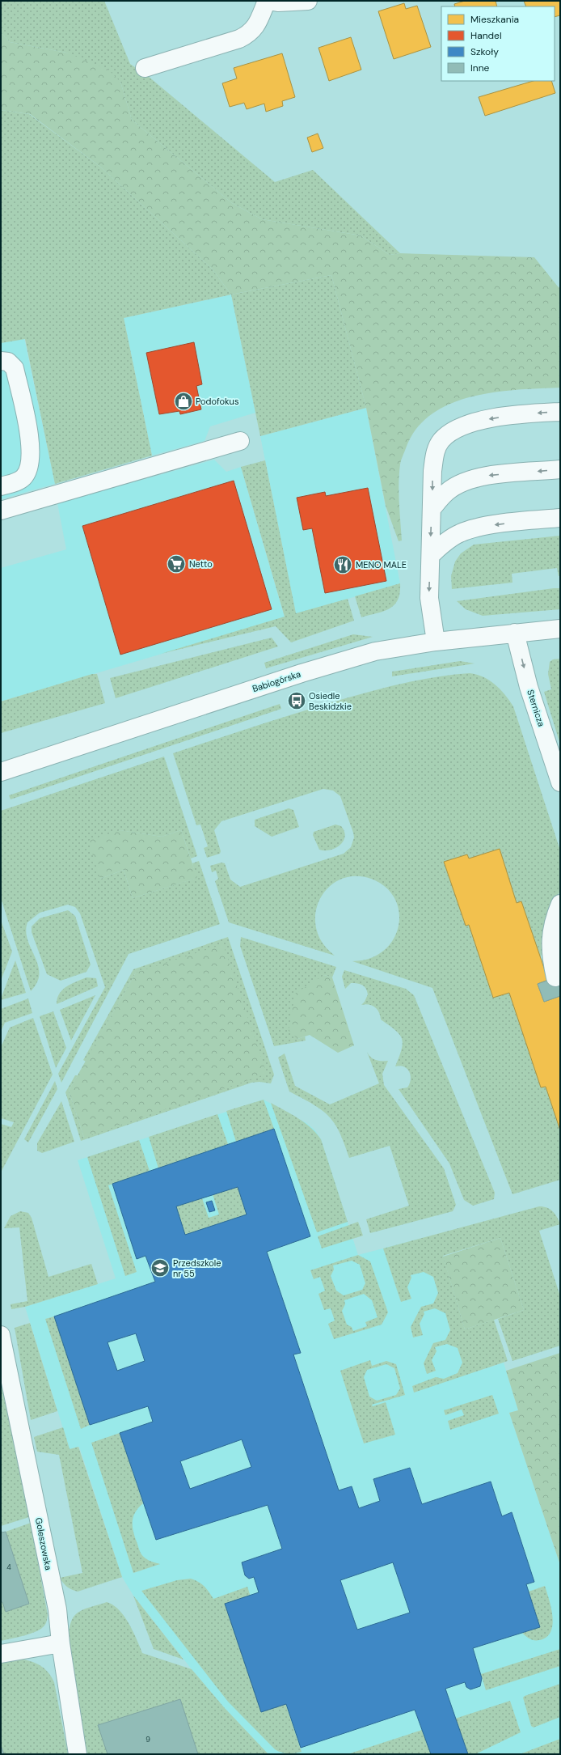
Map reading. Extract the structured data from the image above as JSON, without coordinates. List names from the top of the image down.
{
  "streets": {
    "street": ["Babiogórska", "Sternicza", "Goleszowska"]
  },
  "crossings": [
    ["Babiogórska", "Sternicza"]
  ],
  "one_way": ["Sternicza"],
  "places": {
    "shop": ["Podofokus"],
    "supermarket": ["Netto"],
    "restaurant": ["MENO MALE"],
    "bus stop": ["Osiedle Beskidzkie"],
    "school or university": ["Przedszkole nr 55"]
  },
  "house_numbers": ["4", "9"],
  "legend": [
    "Mieszkania",
    "Handel",
    "Szkoły",
    "Inne"
  ]
}
